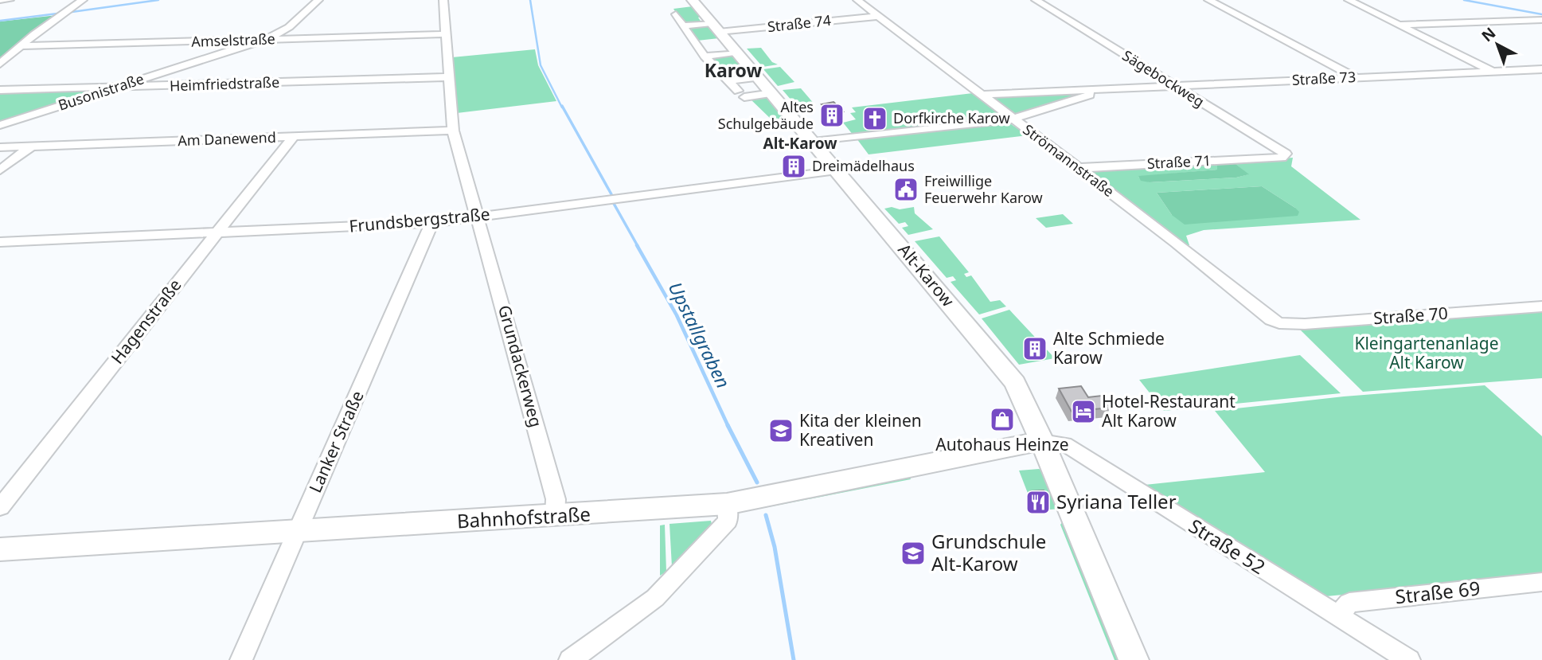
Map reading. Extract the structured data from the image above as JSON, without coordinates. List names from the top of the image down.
{
  "streets": {
    "main road": ["Alt-Karow", "Bahnhofstraße"],
    "street": [
      "Straße 74",
      "Amselstraße",
      "Sägebockweg",
      "Straße 73",
      "Heimfriedstraße",
      "Busonistraße",
      "Am Danewend",
      "Strömannstraße",
      "Straße 71",
      "Frundsbergstraße",
      "Straße 70",
      "Hagenstraße",
      "Grundackerweg",
      "Lanker Straße",
      "Straße 52",
      "Straße 69"
    ]
  },
  "crossings": [
    ["Straße 74", "Strömannstraße"],
    ["Straße 74", "Alt-Karow"],
    ["Amselstraße", "Busonistraße"],
    ["Sägebockweg", "Straße 73"],
    ["Sägebockweg", "Straße 71"],
    ["Straße 73", "Strömannstraße"],
    ["Straße 73", "Alt-Karow"],
    ["Heimfriedstraße", "Busonistraße"],
    ["Am Danewend", "Hagenstraße"],
    ["Strömannstraße", "Straße 71"],
    ["Strömannstraße", "Straße 70"],
    ["Frundsbergstraße", "Alt-Karow"],
    ["Frundsbergstraße", "Hagenstraße"],
    ["Frundsbergstraße", "Grundackerweg"],
    ["Frundsbergstraße", "Lanker Straße"],
    ["Alt-Karow", "Bahnhofstraße"],
    ["Alt-Karow", "Straße 52"],
    ["Grundackerweg", "Bahnhofstraße"],
    ["Lanker Straße", "Bahnhofstraße"],
    ["Bahnhofstraße", "Straße 52"],
    ["Straße 52", "Straße 69"]
  ],
  "districts": ["Karow", "Alt-Karow"],
  "water": ["Upstallgraben"],
  "parks": ["Kleingartenanlage Alt Karow"],
  "places": {
    "building": ["Altes Schulgebäude", "Dreimädelhaus", "Alte Schmiede Karow"],
    "church": ["Dorfkirche Karow"],
    "public building": ["Freiwillige Feuerwehr Karow"],
    "hotel": ["Hotel-Restaurant Alt Karow"],
    "shop": ["Autohaus Heinze"],
    "school or university": ["Kita der kleinen Kreativen", "Grundschule Alt-Karow"],
    "restaurant": ["Syriana Teller"]
  },
  "north": "top left"
}
